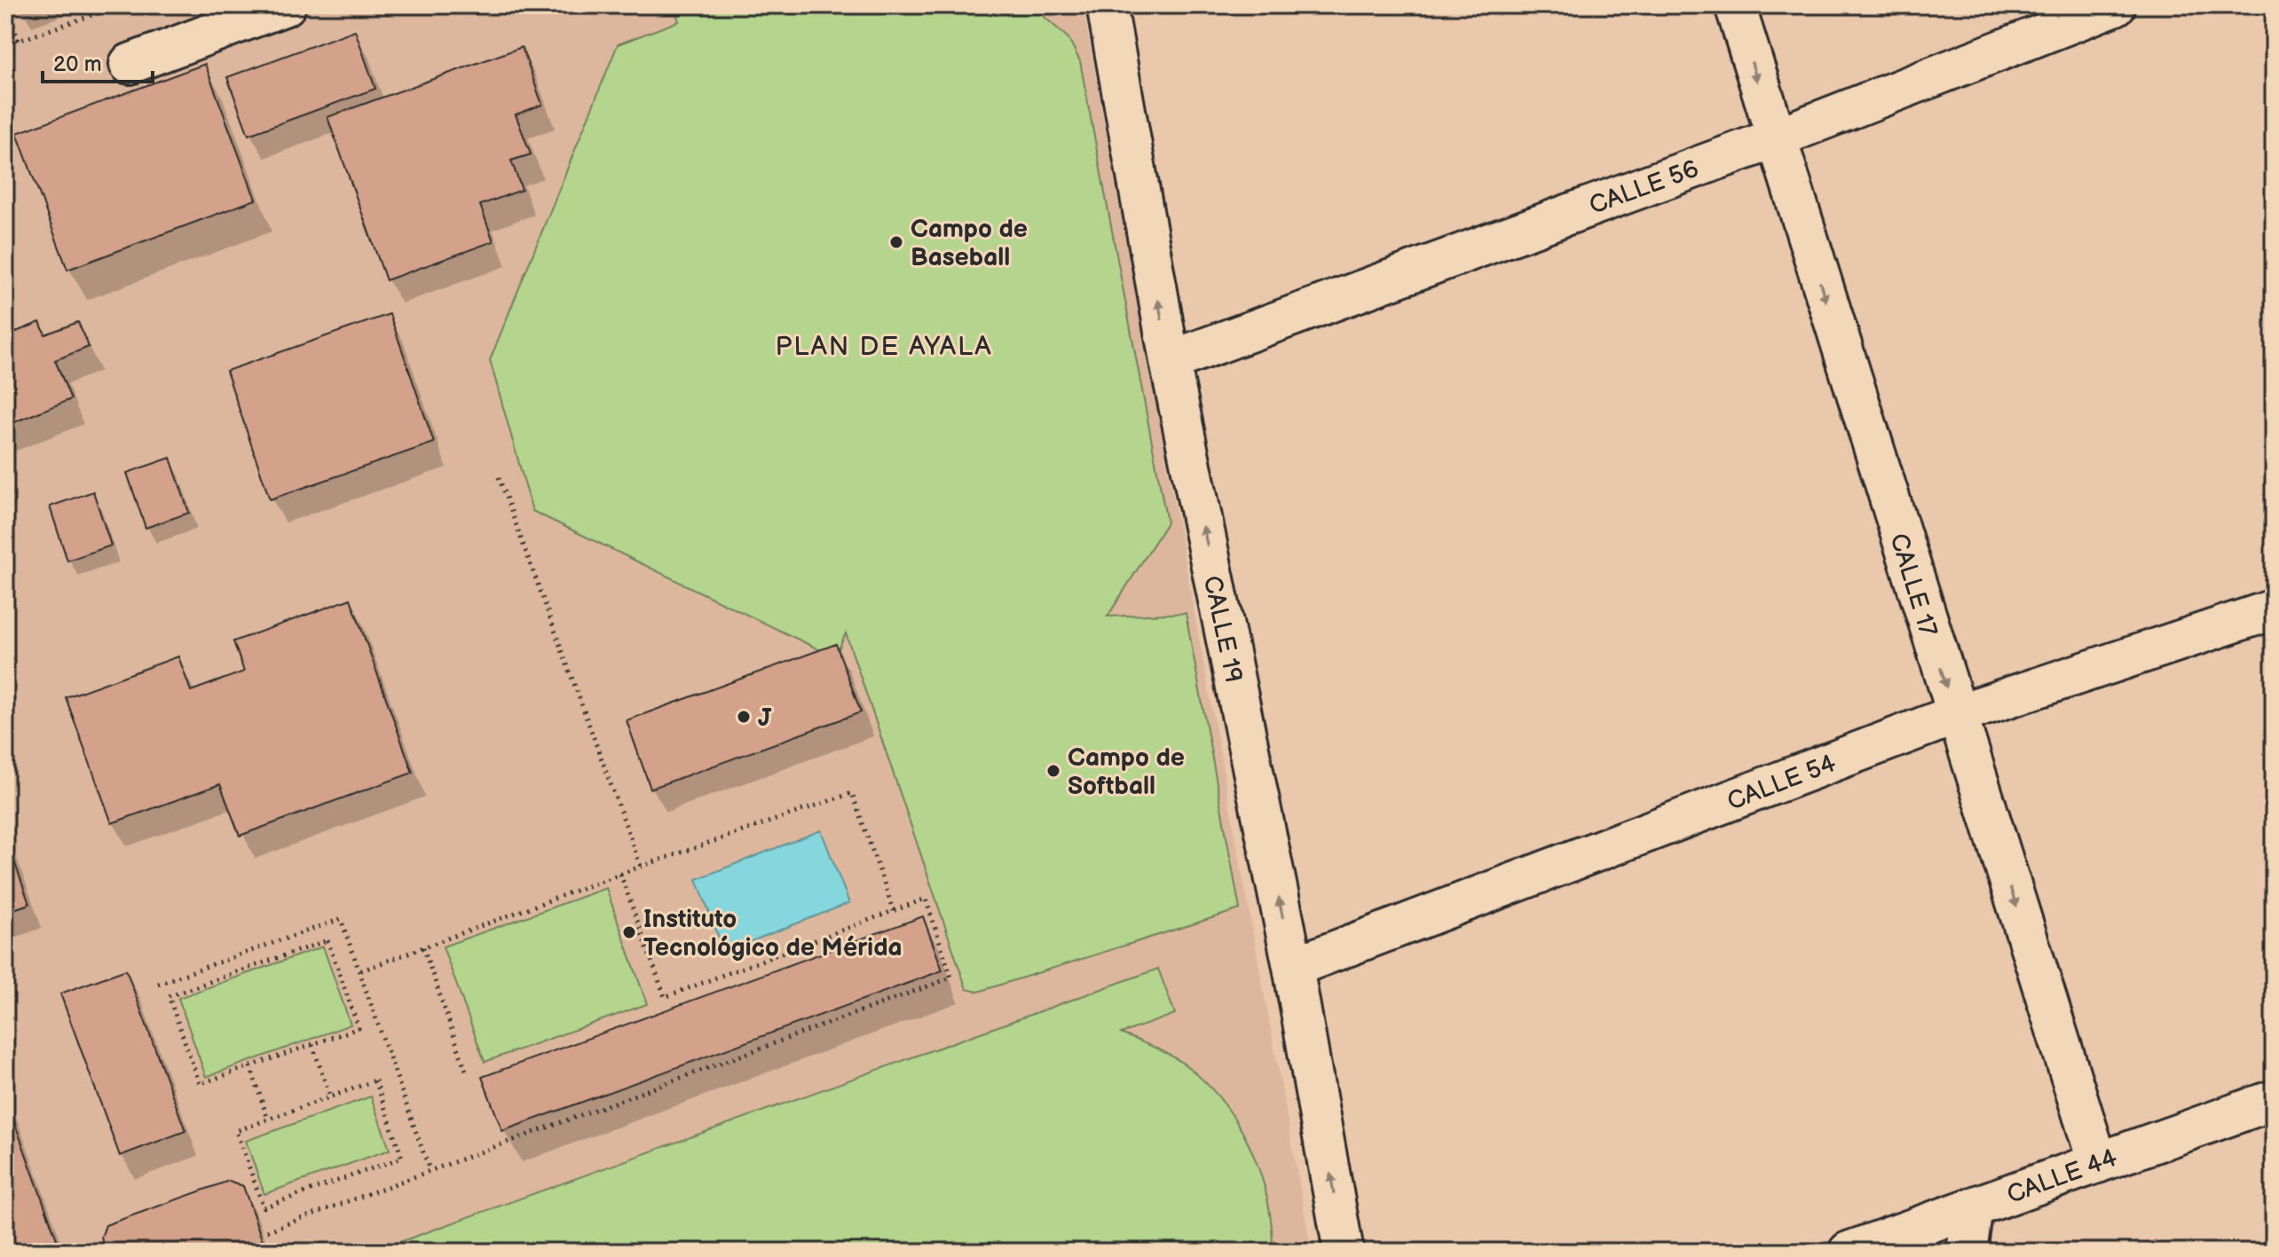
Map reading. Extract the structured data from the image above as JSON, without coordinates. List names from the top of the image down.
{
  "streets": {
    "street": [
      "CALLE 56",
      "CALLE 17",
      "CALLE 19",
      "CALLE 54",
      "CALLE 44"
    ]
  },
  "crossings": [
    ["CALLE 56", "CALLE 17"],
    ["CALLE 56", "CALLE 19"],
    ["CALLE 17", "CALLE 54"],
    ["CALLE 17", "CALLE 44"],
    ["CALLE 19", "CALLE 54"]
  ],
  "one_way": ["CALLE 17", "CALLE 19"],
  "districts": ["PLAN DE AYALA"],
  "places": [
    "Campo de Baseball",
    "J",
    "Campo de Softball",
    "Instituto Tecnológico de Mérida"
  ],
  "scale_bar": "20 m"
}
